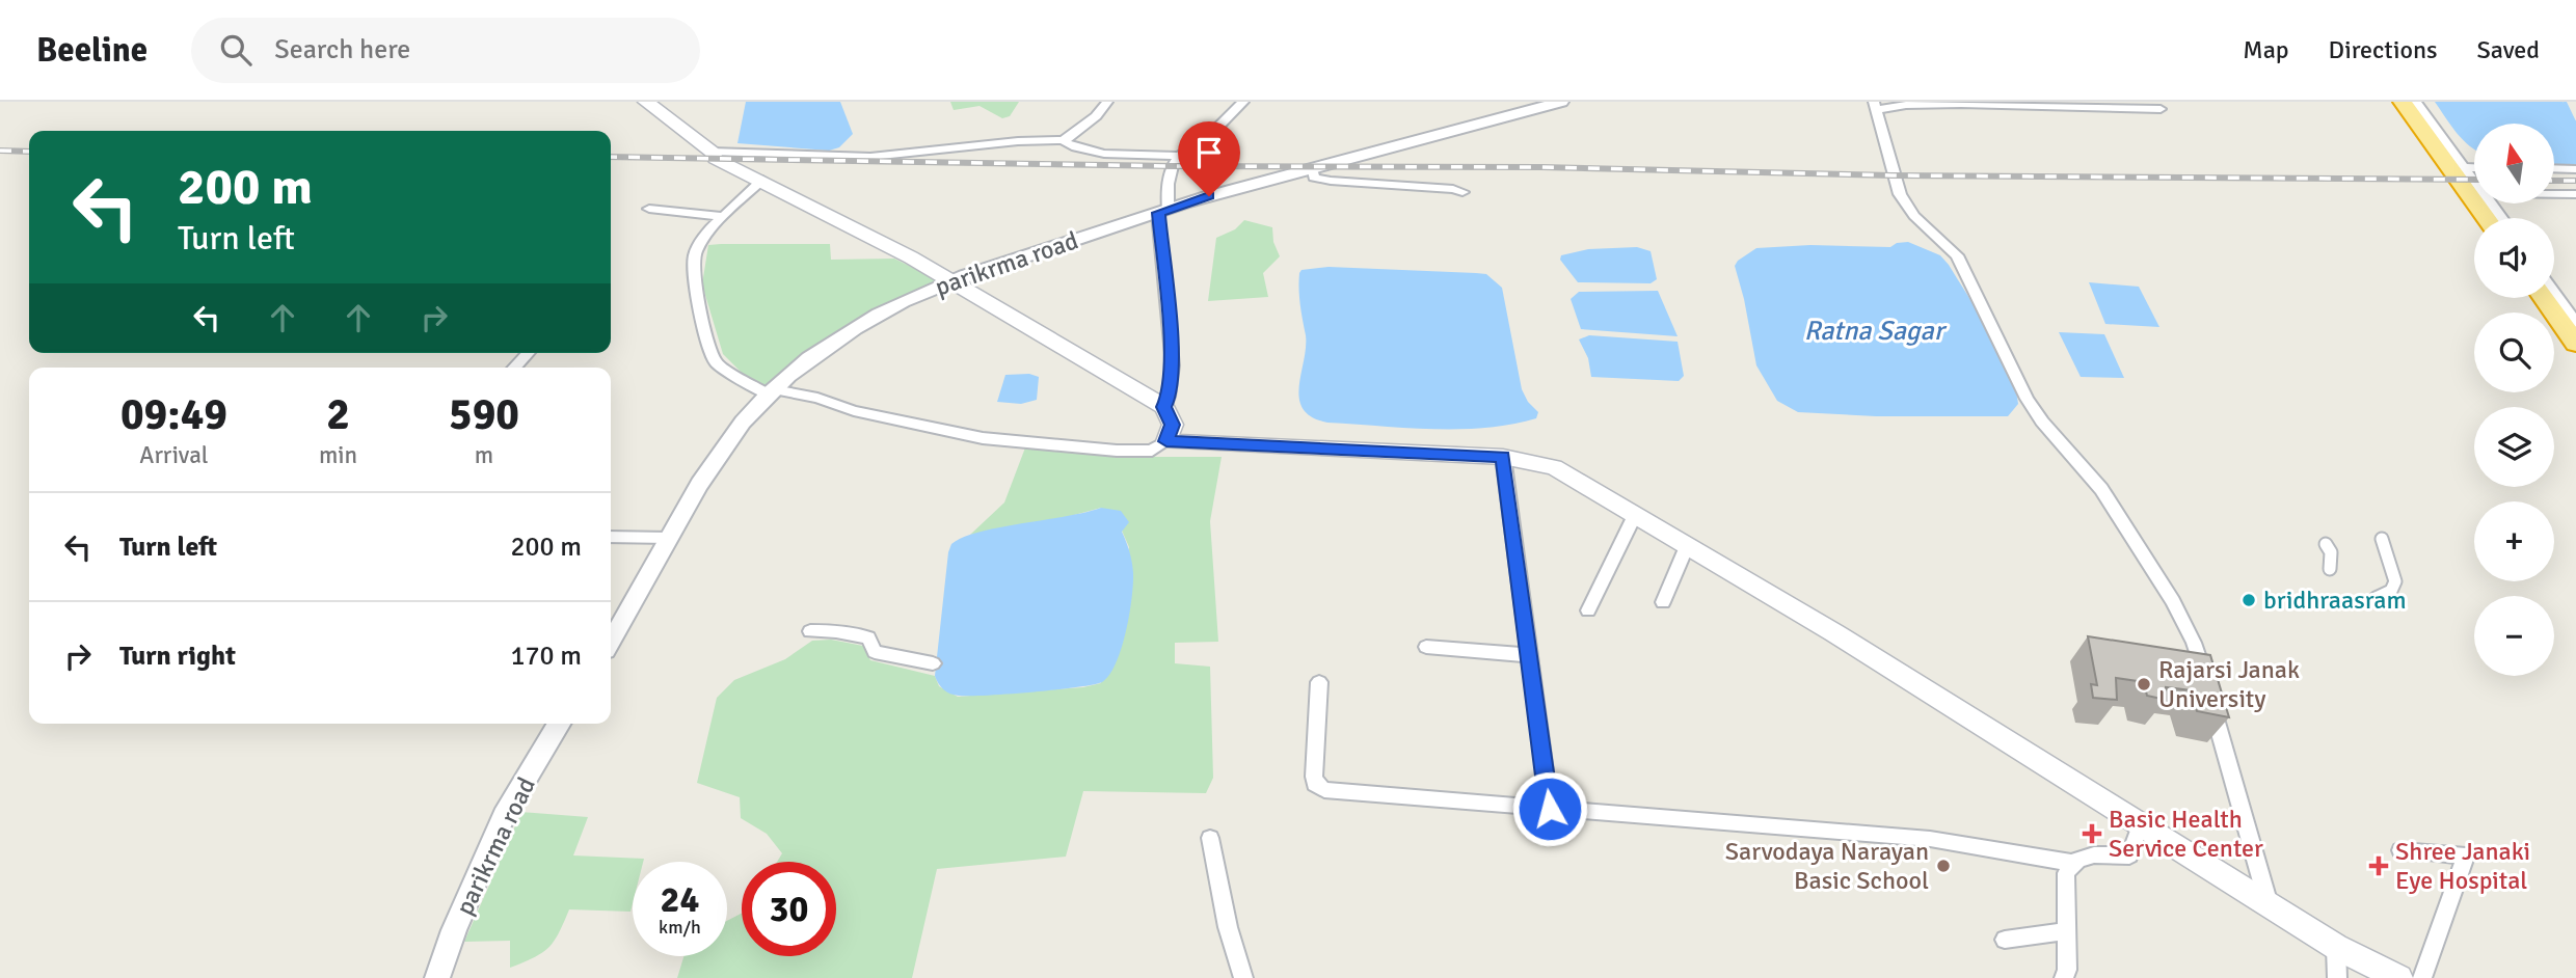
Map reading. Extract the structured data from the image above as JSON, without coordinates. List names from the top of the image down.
{
  "streets": {
    "street": ["parikrma road"]
  },
  "water": ["Ratna Sagar"],
  "places": {
    "other": ["bridhraasram", "Rajarsi Janak University", "Sarvodaya Narayan Basic School"],
    "health": ["Basic Health Service Center", "Shree Janaki Eye Hospital"]
  },
  "north": "top",
  "page": {
    "header": "Beeline",
    "search": "Search here",
    "nav": ["Map", "Directions", "Saved"],
    "map_buttons": ["+", "−"],
    "turn": ["200 m", "Turn left"],
    "eta": [
      "09:49",
      "Arrival",
      "2",
      "min",
      "590",
      "m"
    ],
    "list": [
      {
        "name": "Turn left",
        "value": "200 m"
      },
      {
        "name": "Turn right",
        "value": "170 m"
      }
    ],
    "speed": "24 km/h",
    "limit": "30"
  }
}
